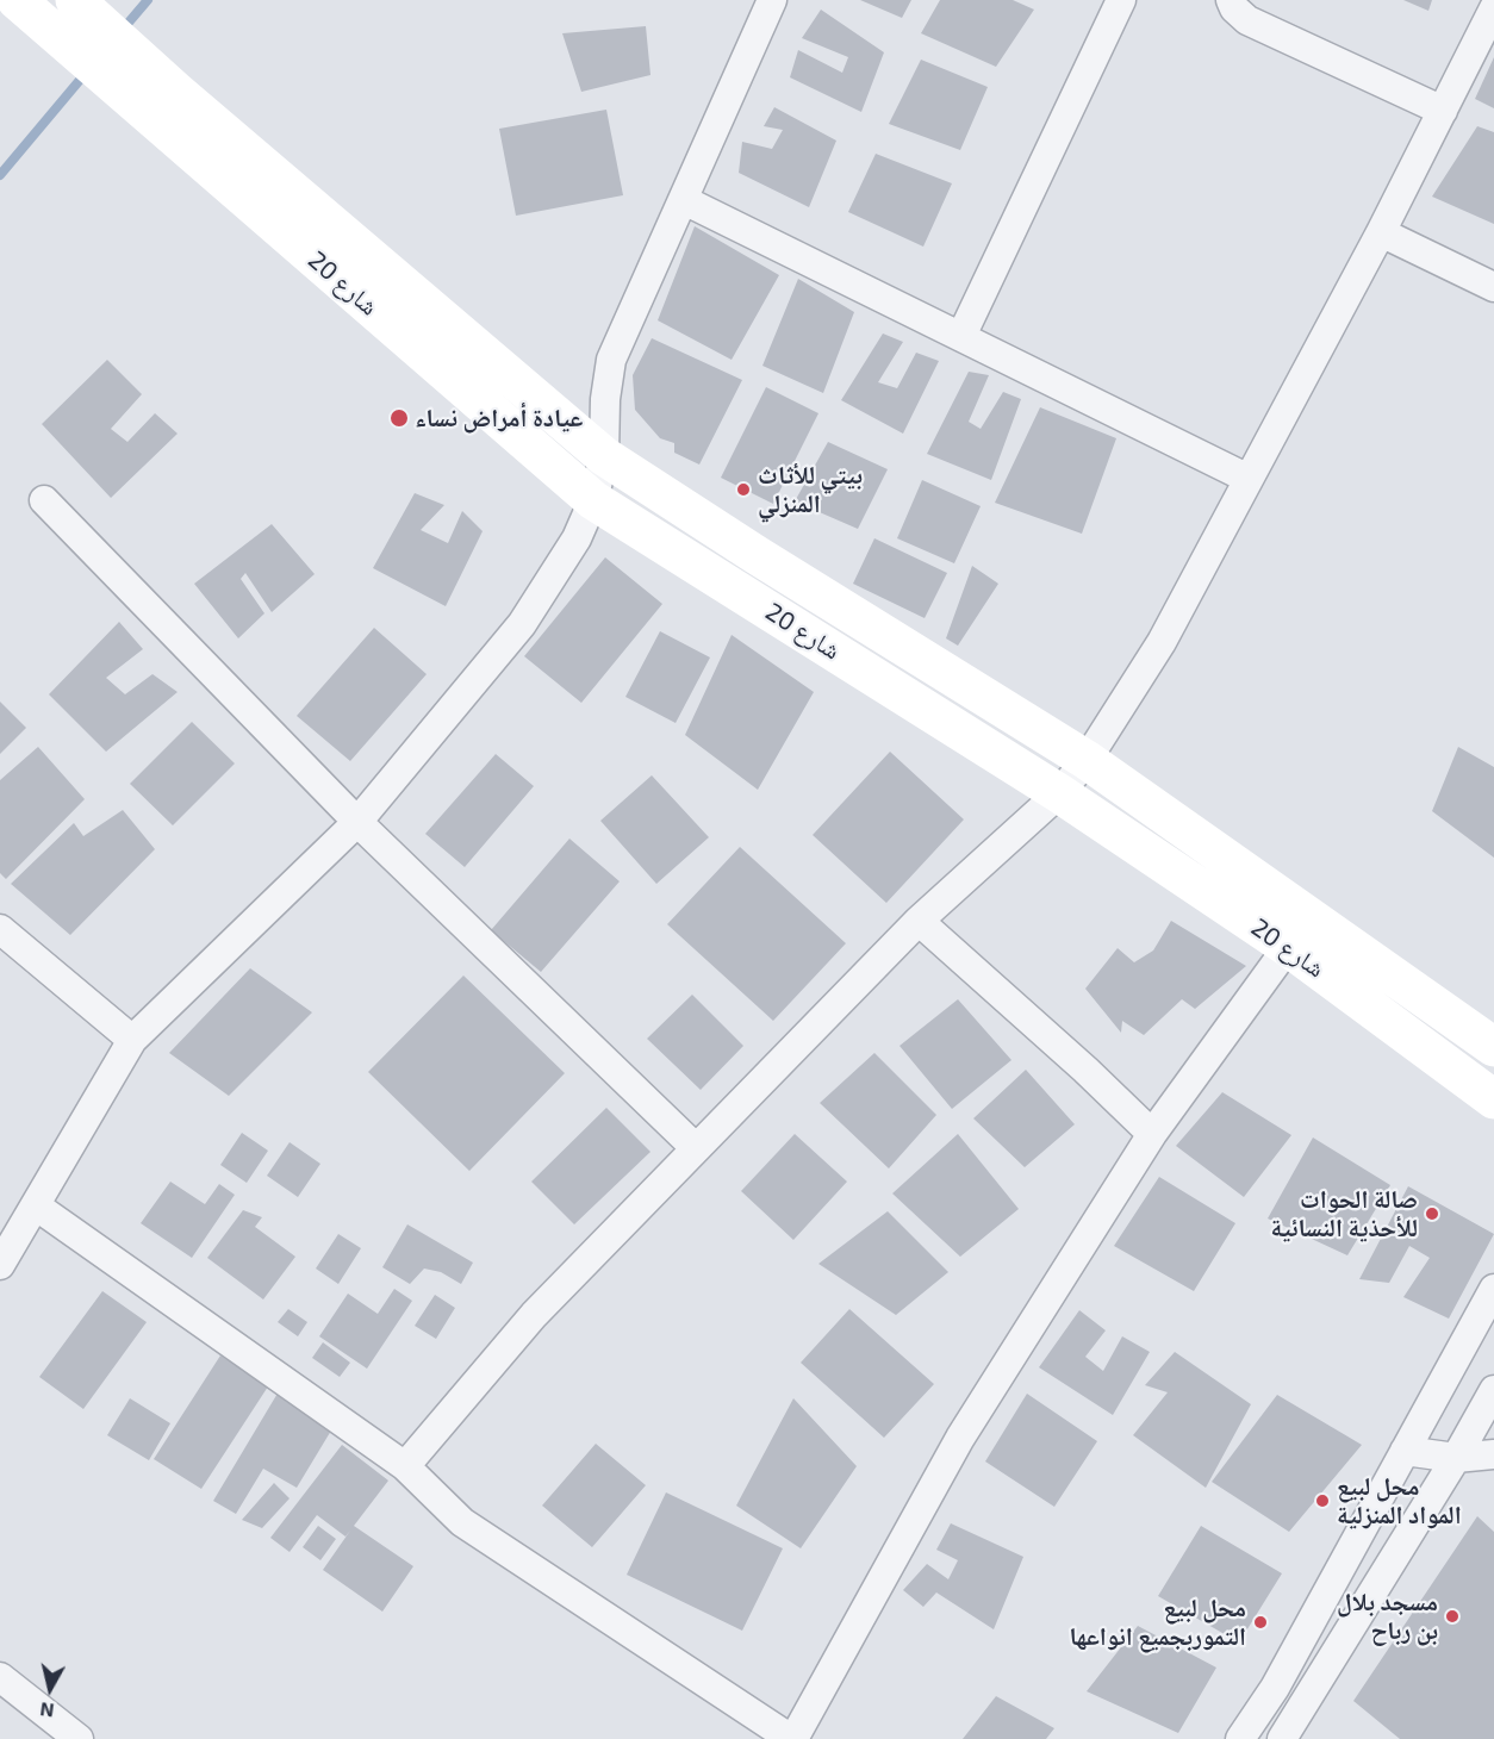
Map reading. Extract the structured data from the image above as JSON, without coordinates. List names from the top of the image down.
{
  "streets": {
    "street": ["شارع 20"]
  },
  "places": [
    "عيادة أمراض نساء",
    "بيتي للأثاث المنزلي",
    "صالة الحوات للأحذية النسائية",
    "محل لبيع المواد المنزلية",
    "مسجد بلال بن رباح",
    "محل لبيع التموربجميع انواعها"
  ],
  "north": "bottom"
}
